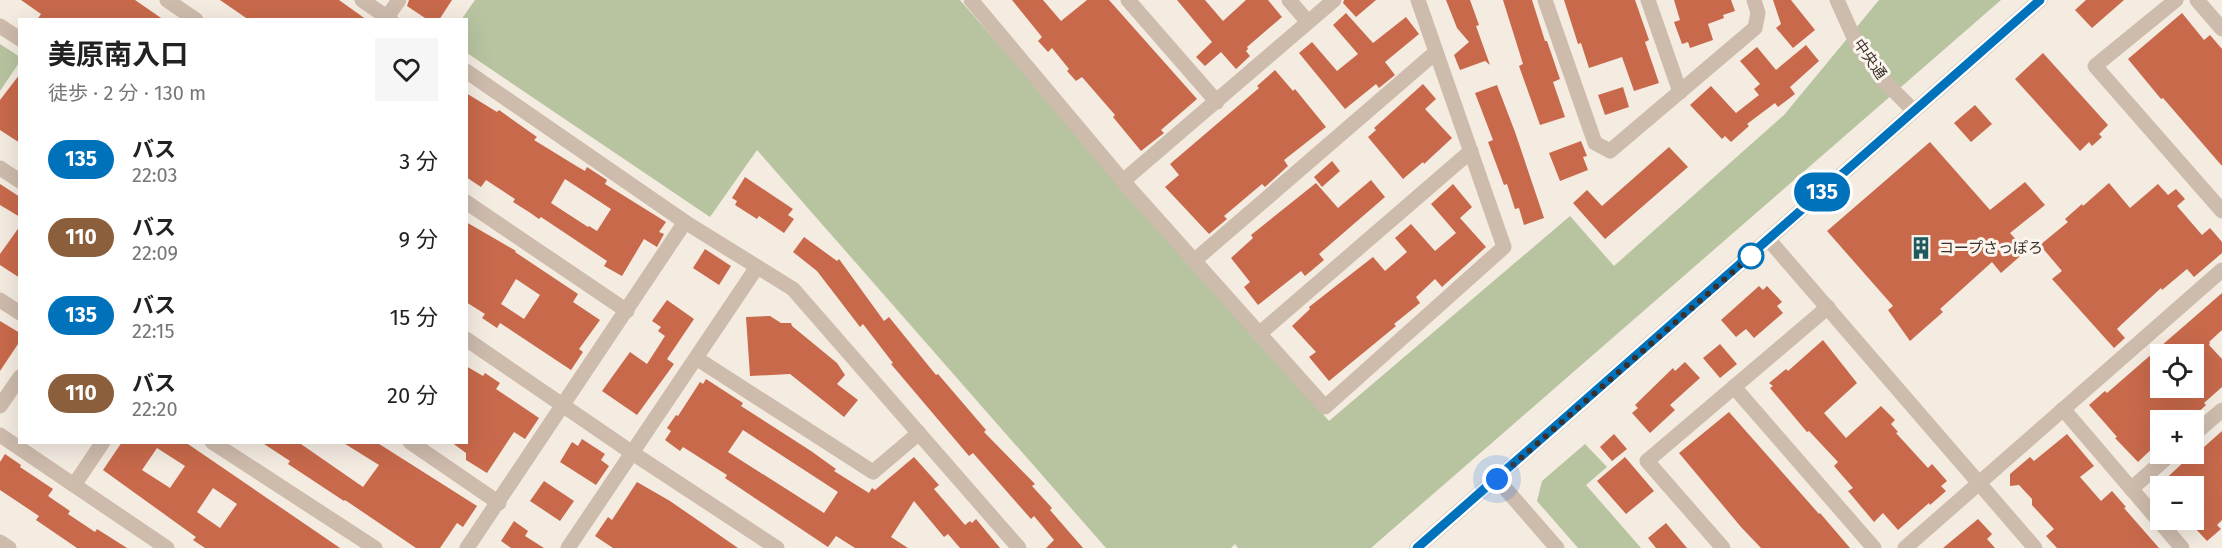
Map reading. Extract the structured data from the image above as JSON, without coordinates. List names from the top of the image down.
{
  "streets": {
    "street": ["中央通"]
  },
  "places": {
    "building": ["コープさっぽろ"]
  },
  "lines": ["bus line 135"],
  "page": {
    "on_map": "135",
    "heading": ["美原南入口", "徒歩 · 2 分 · 130 m"],
    "list": [
      {
        "mark": "135",
        "name": "バス",
        "note": "22:03",
        "value": "3 分"
      },
      {
        "mark": "110",
        "name": "バス",
        "note": "22:09",
        "value": "9 分"
      },
      {
        "mark": "135",
        "name": "バス",
        "note": "22:15",
        "value": "15 分"
      },
      {
        "mark": "110",
        "name": "バス",
        "note": "22:20",
        "value": "20 分"
      }
    ],
    "map_buttons": ["+", "−"]
  }
}
